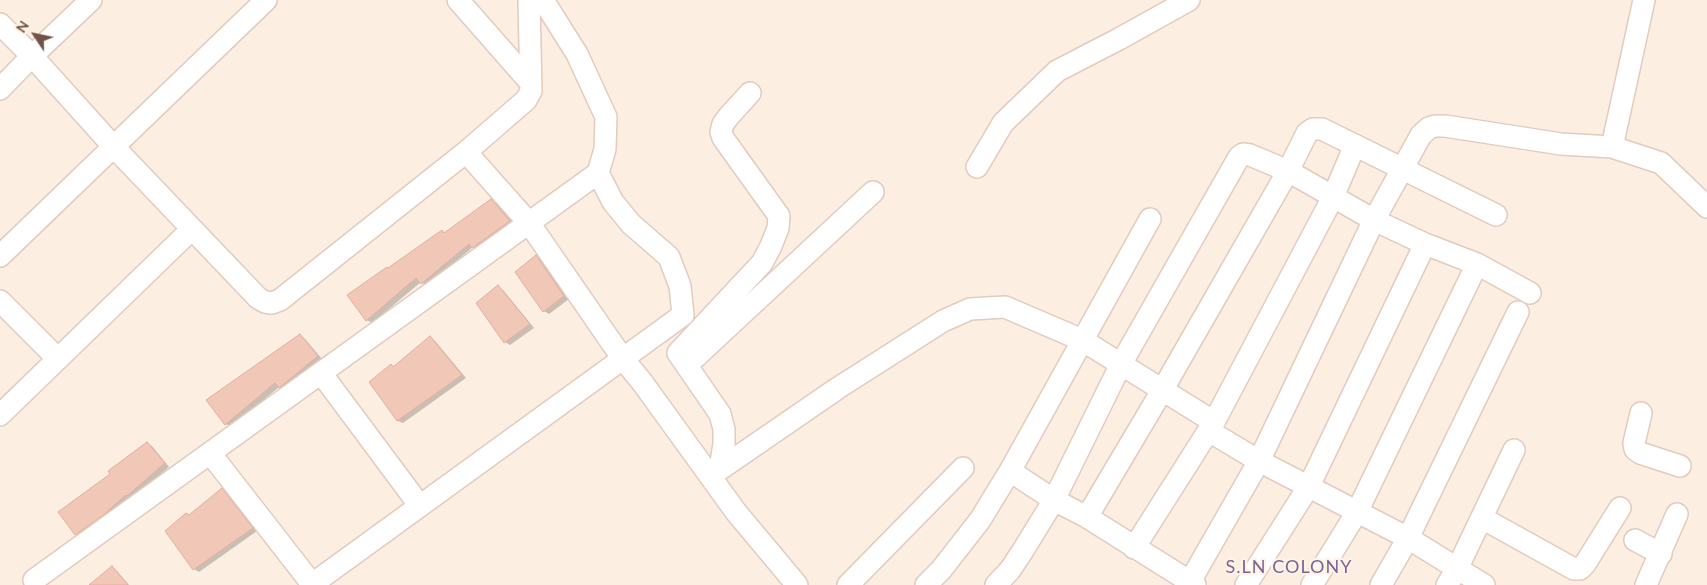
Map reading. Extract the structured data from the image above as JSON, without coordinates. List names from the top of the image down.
{
  "districts": ["S.LN COLONY"],
  "north": "top left"
}
